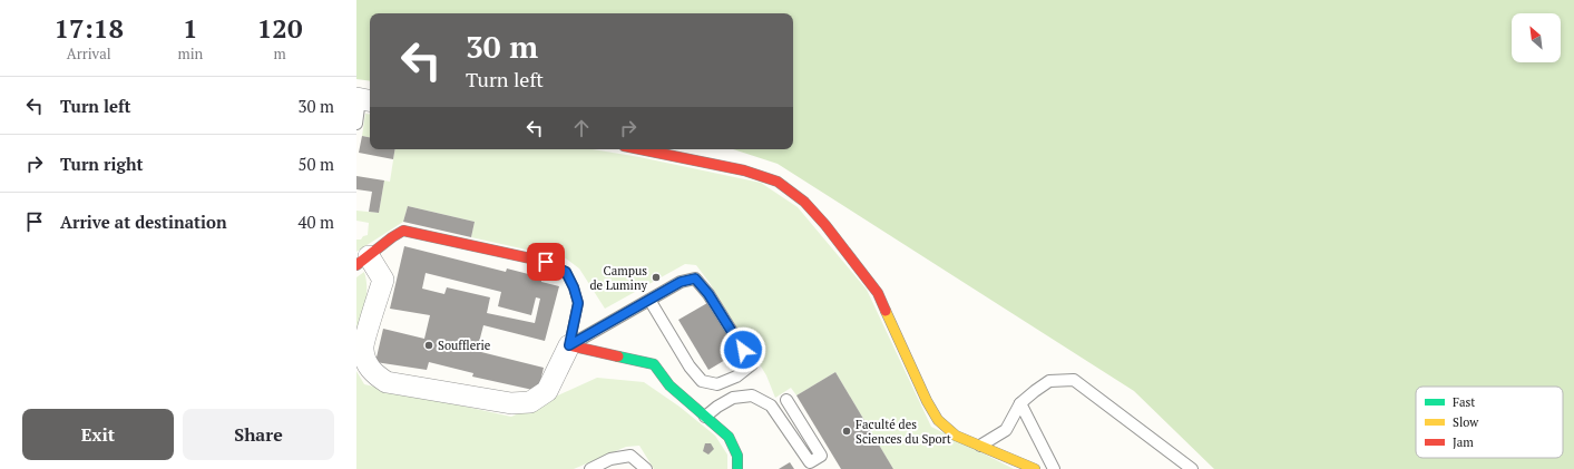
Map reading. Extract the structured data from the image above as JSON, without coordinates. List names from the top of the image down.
{
  "places": ["Campus de Luminy", "Soufflerie", "Faculté des Sciences du Sport"],
  "legend": ["Fast", "Slow", "Jam"],
  "north": "top left",
  "page": {
    "eta": [
      "17:18",
      "Arrival",
      "1",
      "min",
      "120",
      "m"
    ],
    "turn": ["30 m", "Turn left"],
    "list": [
      {
        "name": "Turn left",
        "value": "30 m"
      },
      {
        "name": "Turn right",
        "value": "50 m"
      },
      {
        "name": "Arrive at destination",
        "value": "40 m"
      }
    ],
    "buttons": ["Exit", "Share"]
  }
}
